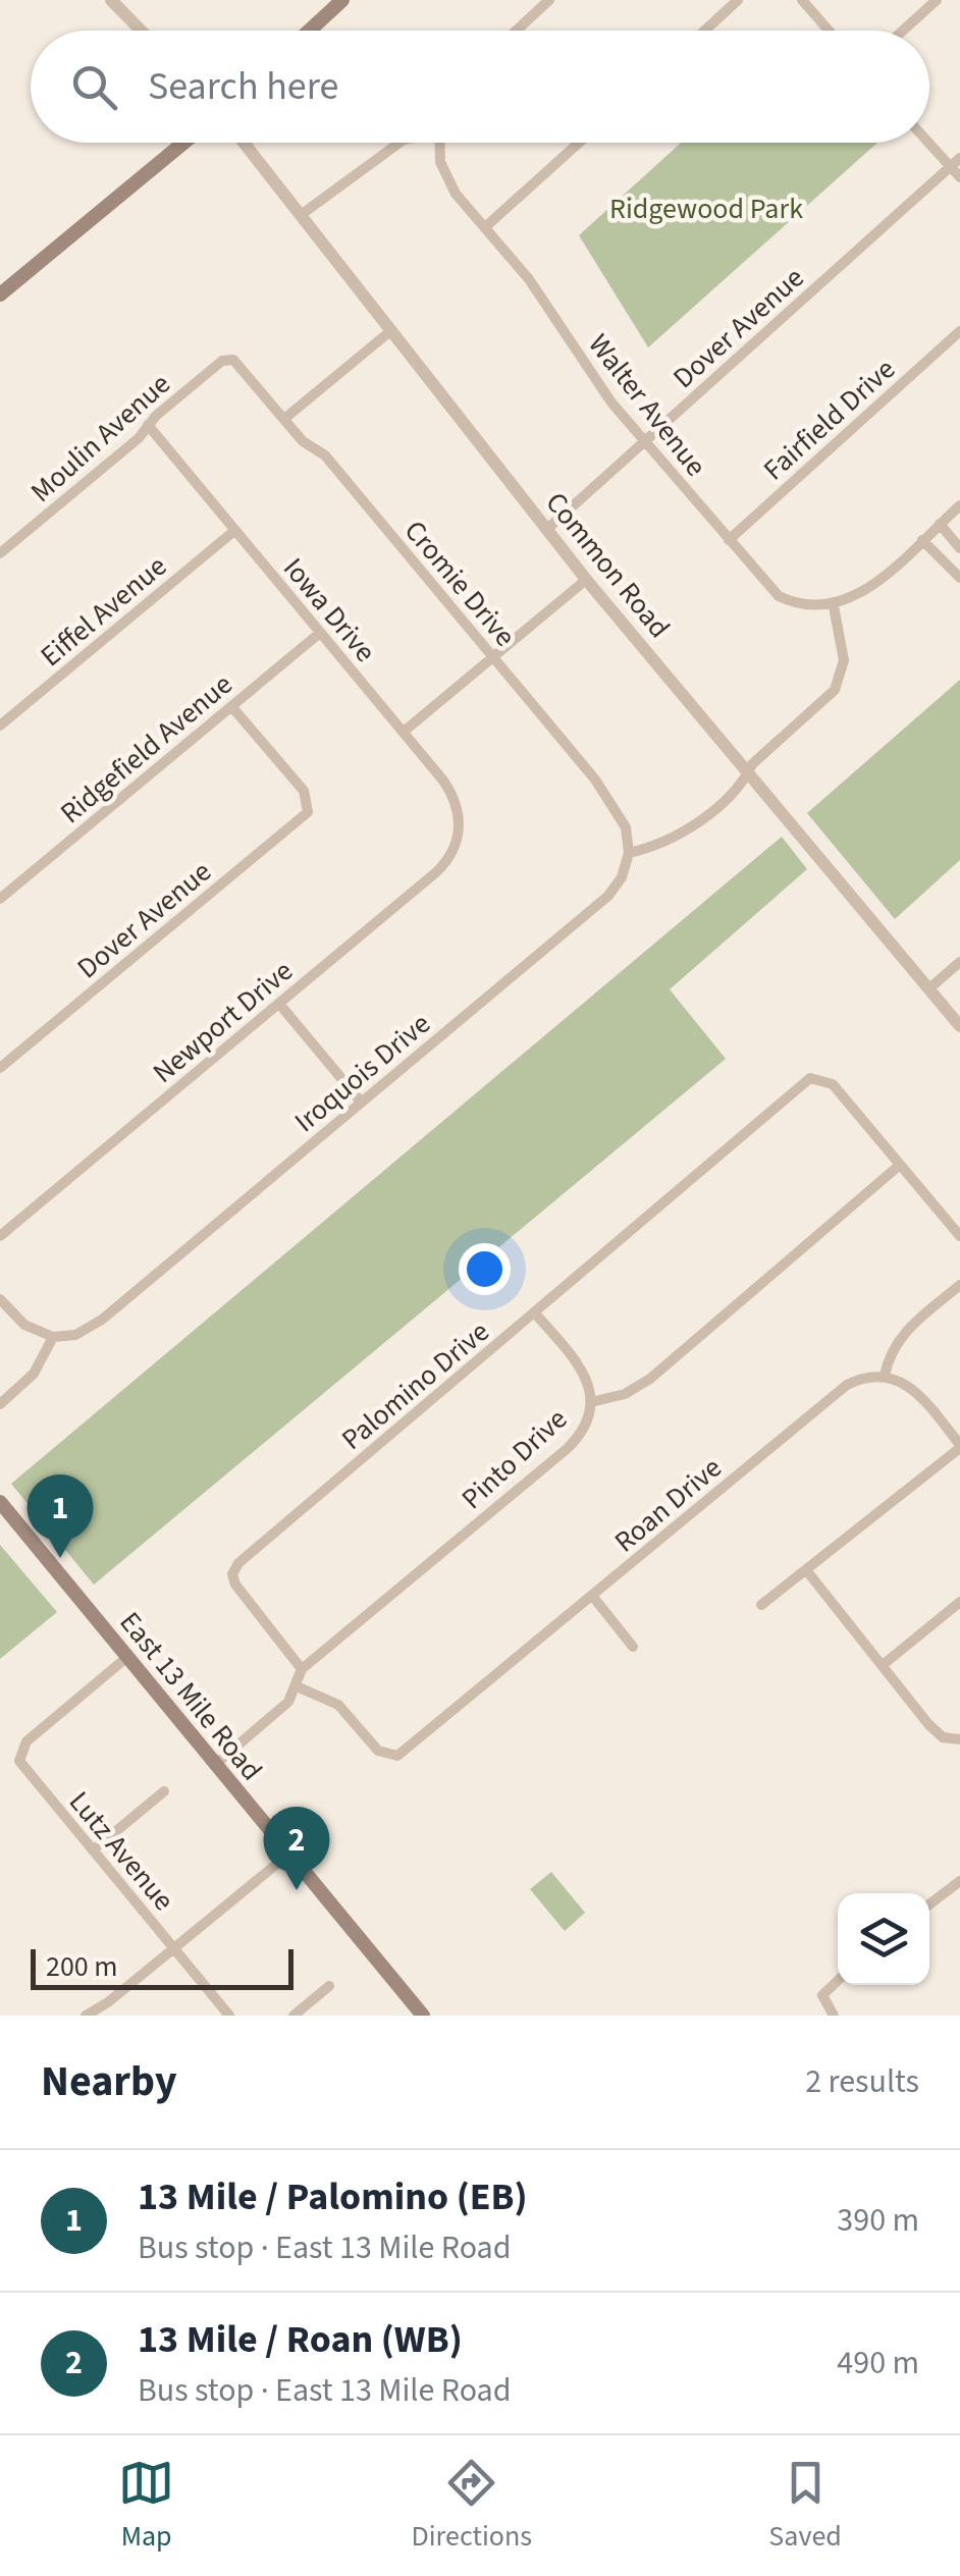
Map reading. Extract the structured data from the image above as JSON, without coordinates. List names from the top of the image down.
{
  "streets": {
    "main road": ["East 13 Mile Road"],
    "street": [
      "Dover Avenue",
      "Walter Avenue",
      "Fairfield Drive",
      "Moulin Avenue",
      "Common Road",
      "Cromie Drive",
      "Iowa Drive",
      "Eiffel Avenue",
      "Ridgefield Avenue",
      "Newport Drive",
      "Iroquois Drive",
      "Palomino Drive",
      "Pinto Drive",
      "Roan Drive",
      "Lutz Avenue"
    ]
  },
  "crossings": [
    ["Dover Avenue", "Walter Avenue"],
    ["Dover Avenue", "Common Road"],
    ["Dover Avenue", "Ridgefield Avenue"],
    ["Walter Avenue", "Fairfield Drive"],
    ["Moulin Avenue", "Cromie Drive"],
    ["Moulin Avenue", "Iowa Drive"],
    ["Cromie Drive", "Iroquois Drive"],
    ["Iowa Drive", "Eiffel Avenue"],
    ["Iowa Drive", "Ridgefield Avenue"],
    ["Iowa Drive", "Newport Drive"],
    ["Palomino Drive", "Pinto Drive"],
    ["East 13 Mile Road", "Lutz Avenue"]
  ],
  "parks": ["Ridgewood Park"],
  "scale_bar": "200 m",
  "page": {
    "search": "Search here",
    "pins": ["1", "2"],
    "scale": "200 m",
    "heading": ["Nearby", "2 results"],
    "list": [
      {
        "mark": "1",
        "name": "13 Mile / Palomino (EB)",
        "note": "Bus stop · East 13 Mile Road",
        "value": "390 m"
      },
      {
        "mark": "2",
        "name": "13 Mile / Roan (WB)",
        "note": "Bus stop · East 13 Mile Road",
        "value": "490 m"
      }
    ],
    "nav": ["Map", "Directions", "Saved"]
  }
}
